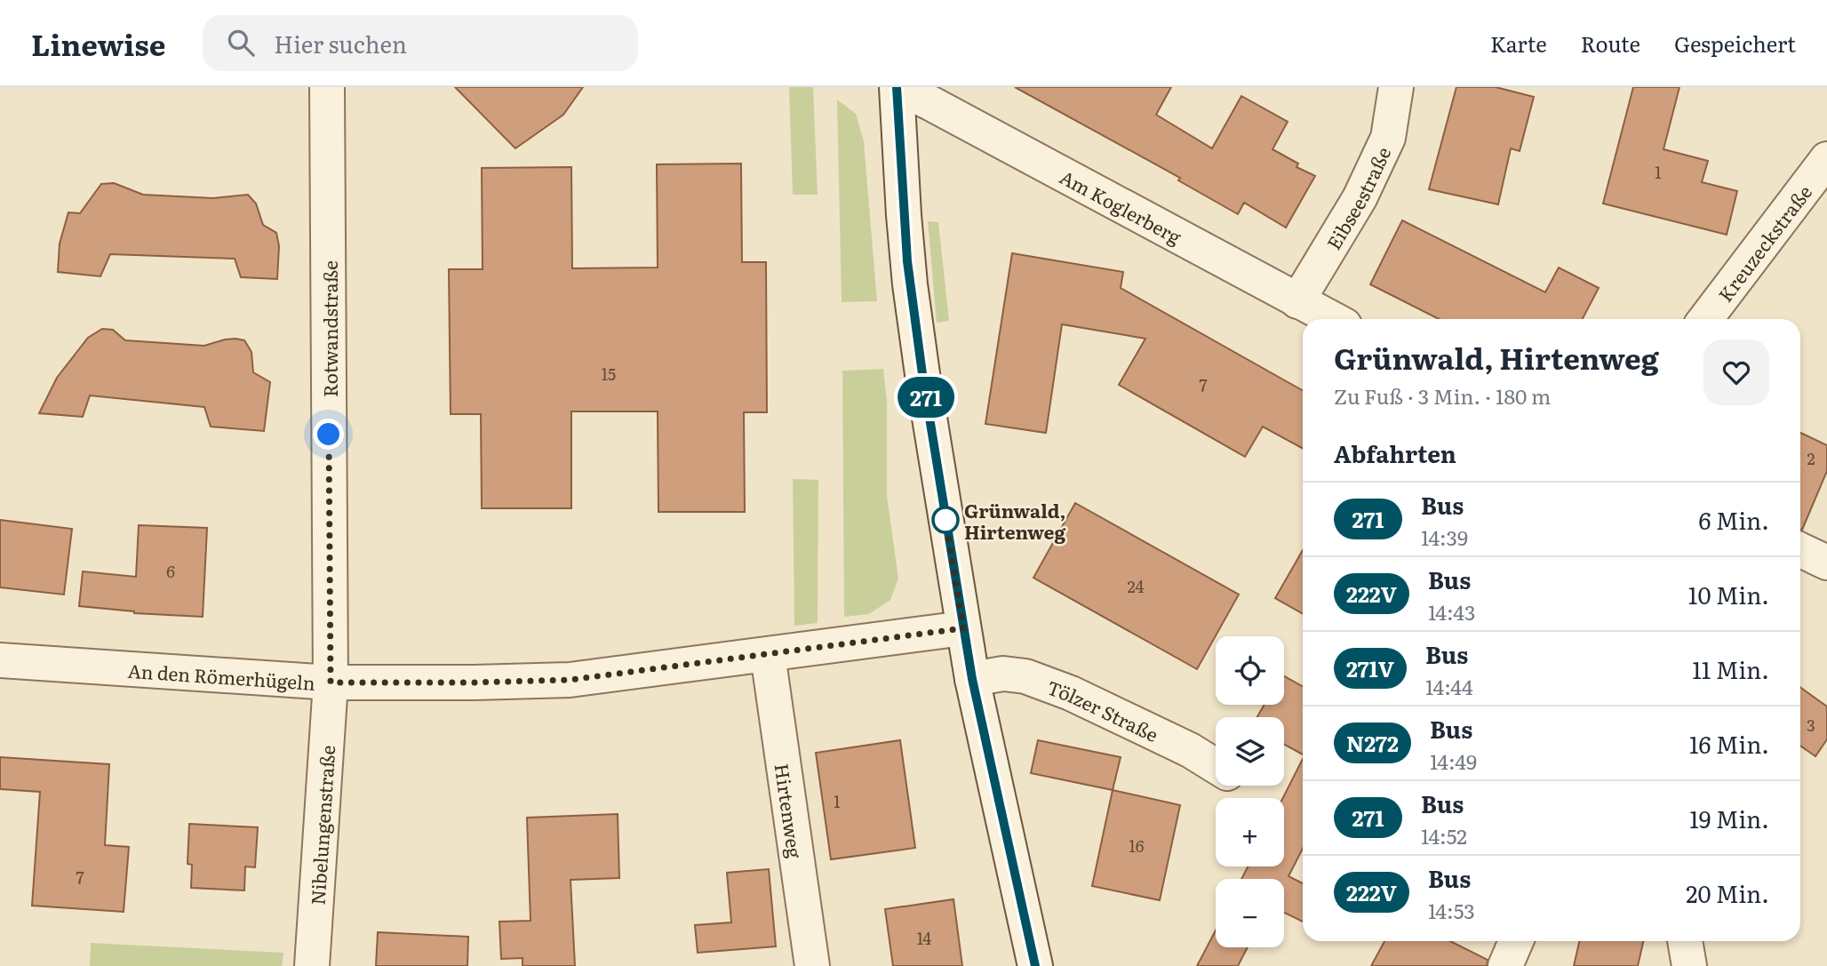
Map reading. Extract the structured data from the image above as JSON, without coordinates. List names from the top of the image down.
{
  "streets": {
    "street": [
      "Eibseestraße",
      "Am Koglerberg",
      "Kreuzeckstraße",
      "Rotwandstraße",
      "An den Römerhügeln",
      "Tölzer Straße",
      "Hirtenweg",
      "Nibelungenstraße"
    ]
  },
  "crossings": [
    ["Eibseestraße", "Am Koglerberg"],
    ["Rotwandstraße", "An den Römerhügeln"],
    ["Rotwandstraße", "Nibelungenstraße"],
    ["An den Römerhügeln", "Hirtenweg"],
    ["An den Römerhügeln", "Nibelungenstraße"]
  ],
  "places": ["Grünwald, Hirtenweg"],
  "lines": ["bus line 271"],
  "house_numbers": [
    "1",
    "15",
    "7",
    "2",
    "6",
    "24",
    "3",
    "1",
    "16",
    "7",
    "14"
  ],
  "page": {
    "header": "Linewise",
    "search": "Hier suchen",
    "nav": ["Karte", "Route", "Gespeichert"],
    "on_map": "271",
    "heading": [
      ["Grünwald, Hirtenweg", "Zu Fuß · 3 Min. · 180 m"],
      "Abfahrten"
    ],
    "list": [
      {
        "mark": "271",
        "name": "Bus",
        "note": "14:39",
        "value": "6 Min."
      },
      {
        "mark": "222V",
        "name": "Bus",
        "note": "14:43",
        "value": "10 Min."
      },
      {
        "mark": "271V",
        "name": "Bus",
        "note": "14:44",
        "value": "11 Min."
      },
      {
        "mark": "N272",
        "name": "Bus",
        "note": "14:49",
        "value": "16 Min."
      },
      {
        "mark": "271",
        "name": "Bus",
        "note": "14:52",
        "value": "19 Min."
      },
      {
        "mark": "222V",
        "name": "Bus",
        "note": "14:53",
        "value": "20 Min."
      }
    ],
    "map_buttons": ["+", "−"]
  }
}
